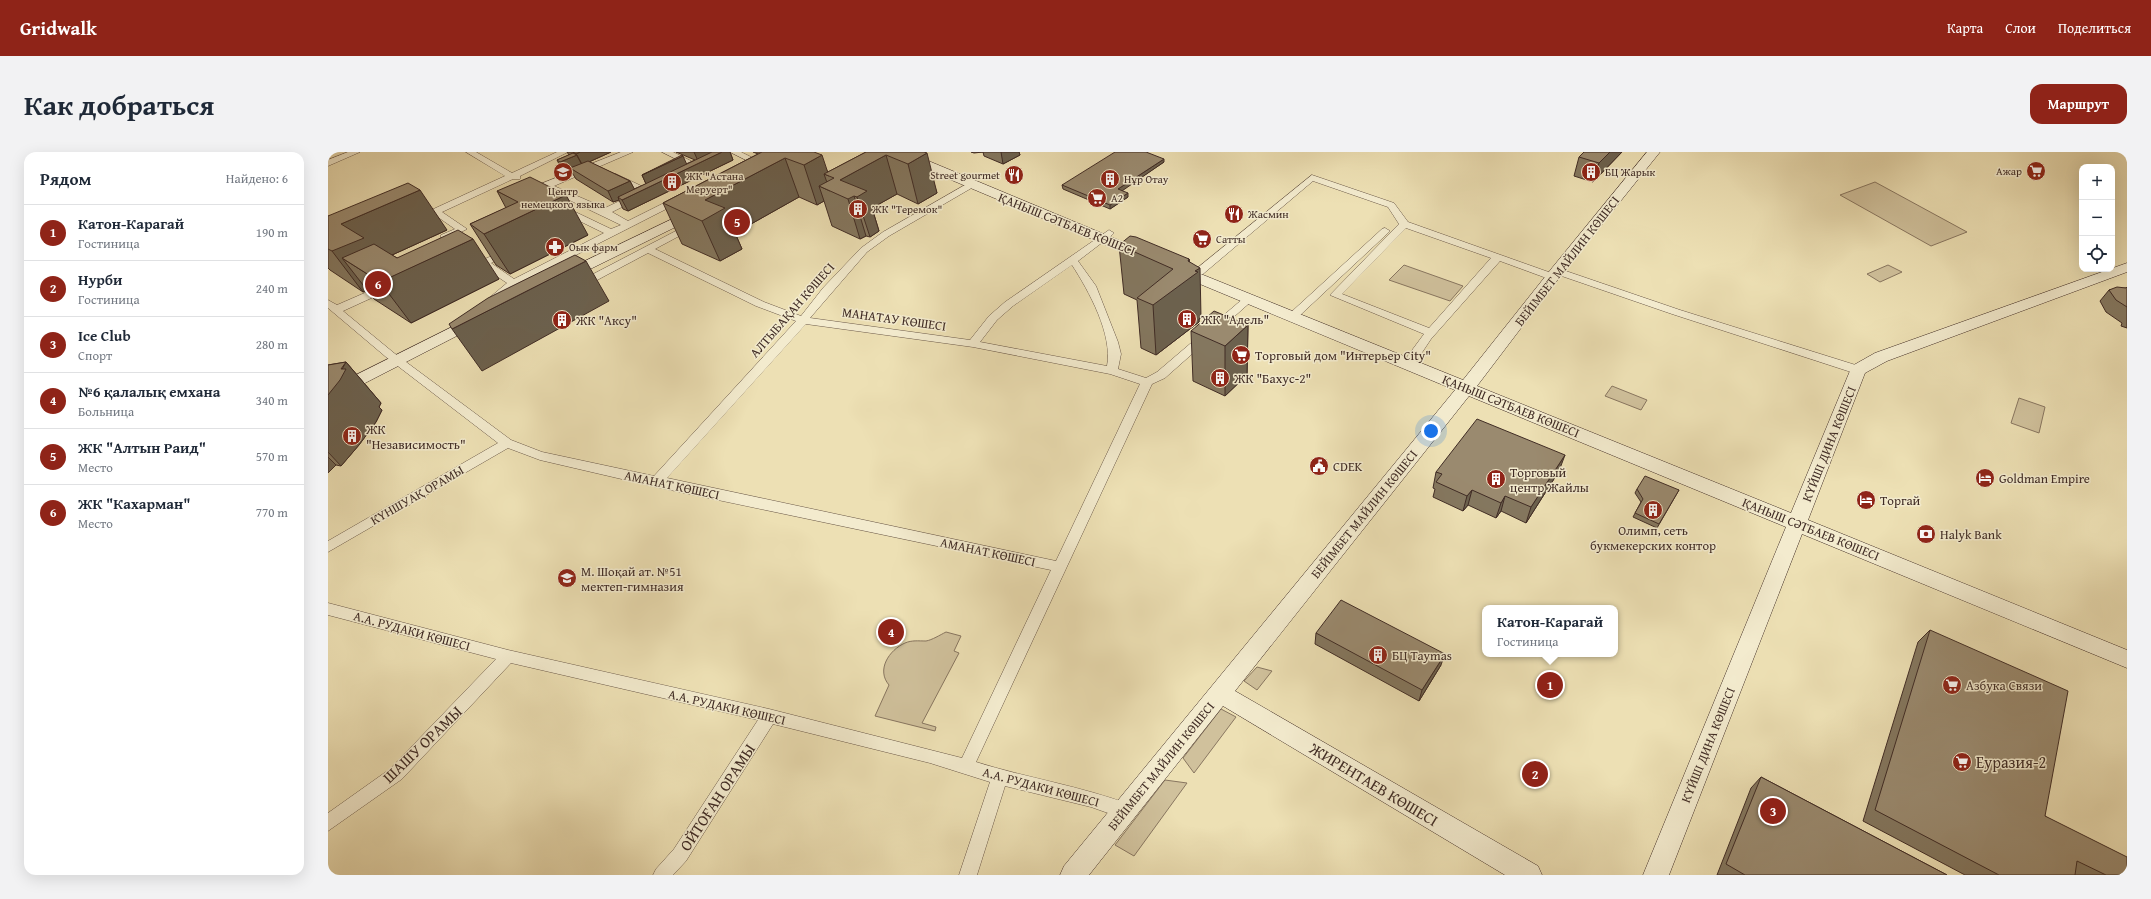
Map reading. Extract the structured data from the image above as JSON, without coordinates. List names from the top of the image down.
{
  "streets": {
    "main road": [
      "ҚАНЫШ СӘТБАЕВ КӨШЕСІ",
      "БЕЙІМБЕТ МАЙЛИН КӨШЕСІ",
      "КҮЙШІ ДИНА КӨШЕСІ",
      "ЖИРЕНТАЕВ КӨШЕСІ"
    ],
    "street": [
      "АЛТЫБАҚАН КӨШЕСІ",
      "МАНАТАУ КӨШЕСІ",
      "АМАНАТ КӨШЕСІ",
      "КҮНШУАҚ ОРАМЫ",
      "А.А. РУДАКИ КӨШЕСІ",
      "ШАШУ ОРАМЫ",
      "ОЙТОҒАН ОРАМЫ"
    ]
  },
  "crossings": [
    ["ҚАНЫШ СӘТБАЕВ КӨШЕСІ", "БЕЙІМБЕТ МАЙЛИН КӨШЕСІ"],
    ["ҚАНЫШ СӘТБАЕВ КӨШЕСІ", "АЛТЫБАҚАН КӨШЕСІ"],
    ["ҚАНЫШ СӘТБАЕВ КӨШЕСІ", "КҮЙШІ ДИНА КӨШЕСІ"],
    ["БЕЙІМБЕТ МАЙЛИН КӨШЕСІ", "А.А. РУДАКИ КӨШЕСІ"],
    ["БЕЙІМБЕТ МАЙЛИН КӨШЕСІ", "ЖИРЕНТАЕВ КӨШЕСІ"],
    ["АЛТЫБАҚАН КӨШЕСІ", "МАНАТАУ КӨШЕСІ"],
    ["АЛТЫБАҚАН КӨШЕСІ", "АМАНАТ КӨШЕСІ"],
    ["АМАНАТ КӨШЕСІ", "КҮНШУАҚ ОРАМЫ"],
    ["А.А. РУДАКИ КӨШЕСІ", "ШАШУ ОРАМЫ"],
    ["А.А. РУДАКИ КӨШЕСІ", "ОЙТОҒАН ОРАМЫ"]
  ],
  "places": {
    "supermarket": [
      "Ажар",
      "А2",
      "Сатты",
      "Торговый дом \"Интерьер City\"",
      "Азбука Связи",
      "Еуразия-2"
    ],
    "school or university": ["Центр немецкого языка", "М. Шоқай ат. №51 мектеп-гимназия"],
    "building": [
      "БЦ Жарык",
      "Нұр Отау",
      "ЖК \"Астана Меруерт\"",
      "ЖК \"Теремок\"",
      "ЖК \"Адель\"",
      "ЖК \"Аксу\"",
      "ЖК \"Бахус-2\"",
      "ЖК \"Независимость\"",
      "Торговый центр Жайлы",
      "Олимп, сеть букмекерских контор",
      "БЦ Taymas"
    ],
    "restaurant": ["Street gourmet", "Жасмин"],
    "pharmacy": ["Оык фарм"],
    "public building": ["CDEK"],
    "hotel": ["Goldman Empire", "Торгай"],
    "bank": ["Halyk Bank"]
  },
  "page": {
    "header": "Gridwalk",
    "nav": ["Карта", "Слои", "Поделиться"],
    "title": "Как добраться",
    "buttons": "Маршрут",
    "heading": ["Рядом", "Найдено: 6"],
    "map_buttons": ["+", "−"],
    "list": [
      {
        "mark": "1",
        "name": "Катон-Карагай",
        "note": "Гостиница",
        "value": "190 m"
      },
      {
        "mark": "2",
        "name": "Нурби",
        "note": "Гостиница",
        "value": "240 m"
      },
      {
        "mark": "3",
        "name": "Ice Club",
        "note": "Спорт",
        "value": "280 m"
      },
      {
        "mark": "4",
        "name": "№6 қалалық емхана",
        "note": "Больница",
        "value": "340 m"
      },
      {
        "mark": "5",
        "name": "ЖК \"Алтын Раид\"",
        "note": "Место",
        "value": "570 m"
      },
      {
        "mark": "6",
        "name": "ЖК \"Кахарман\"",
        "note": "Место",
        "value": "770 m"
      }
    ],
    "pins": [
      "5",
      "6",
      "4",
      "1",
      "2",
      "3"
    ],
    "popup": ["Катон-Карагай", "Гостиница"]
  }
}
